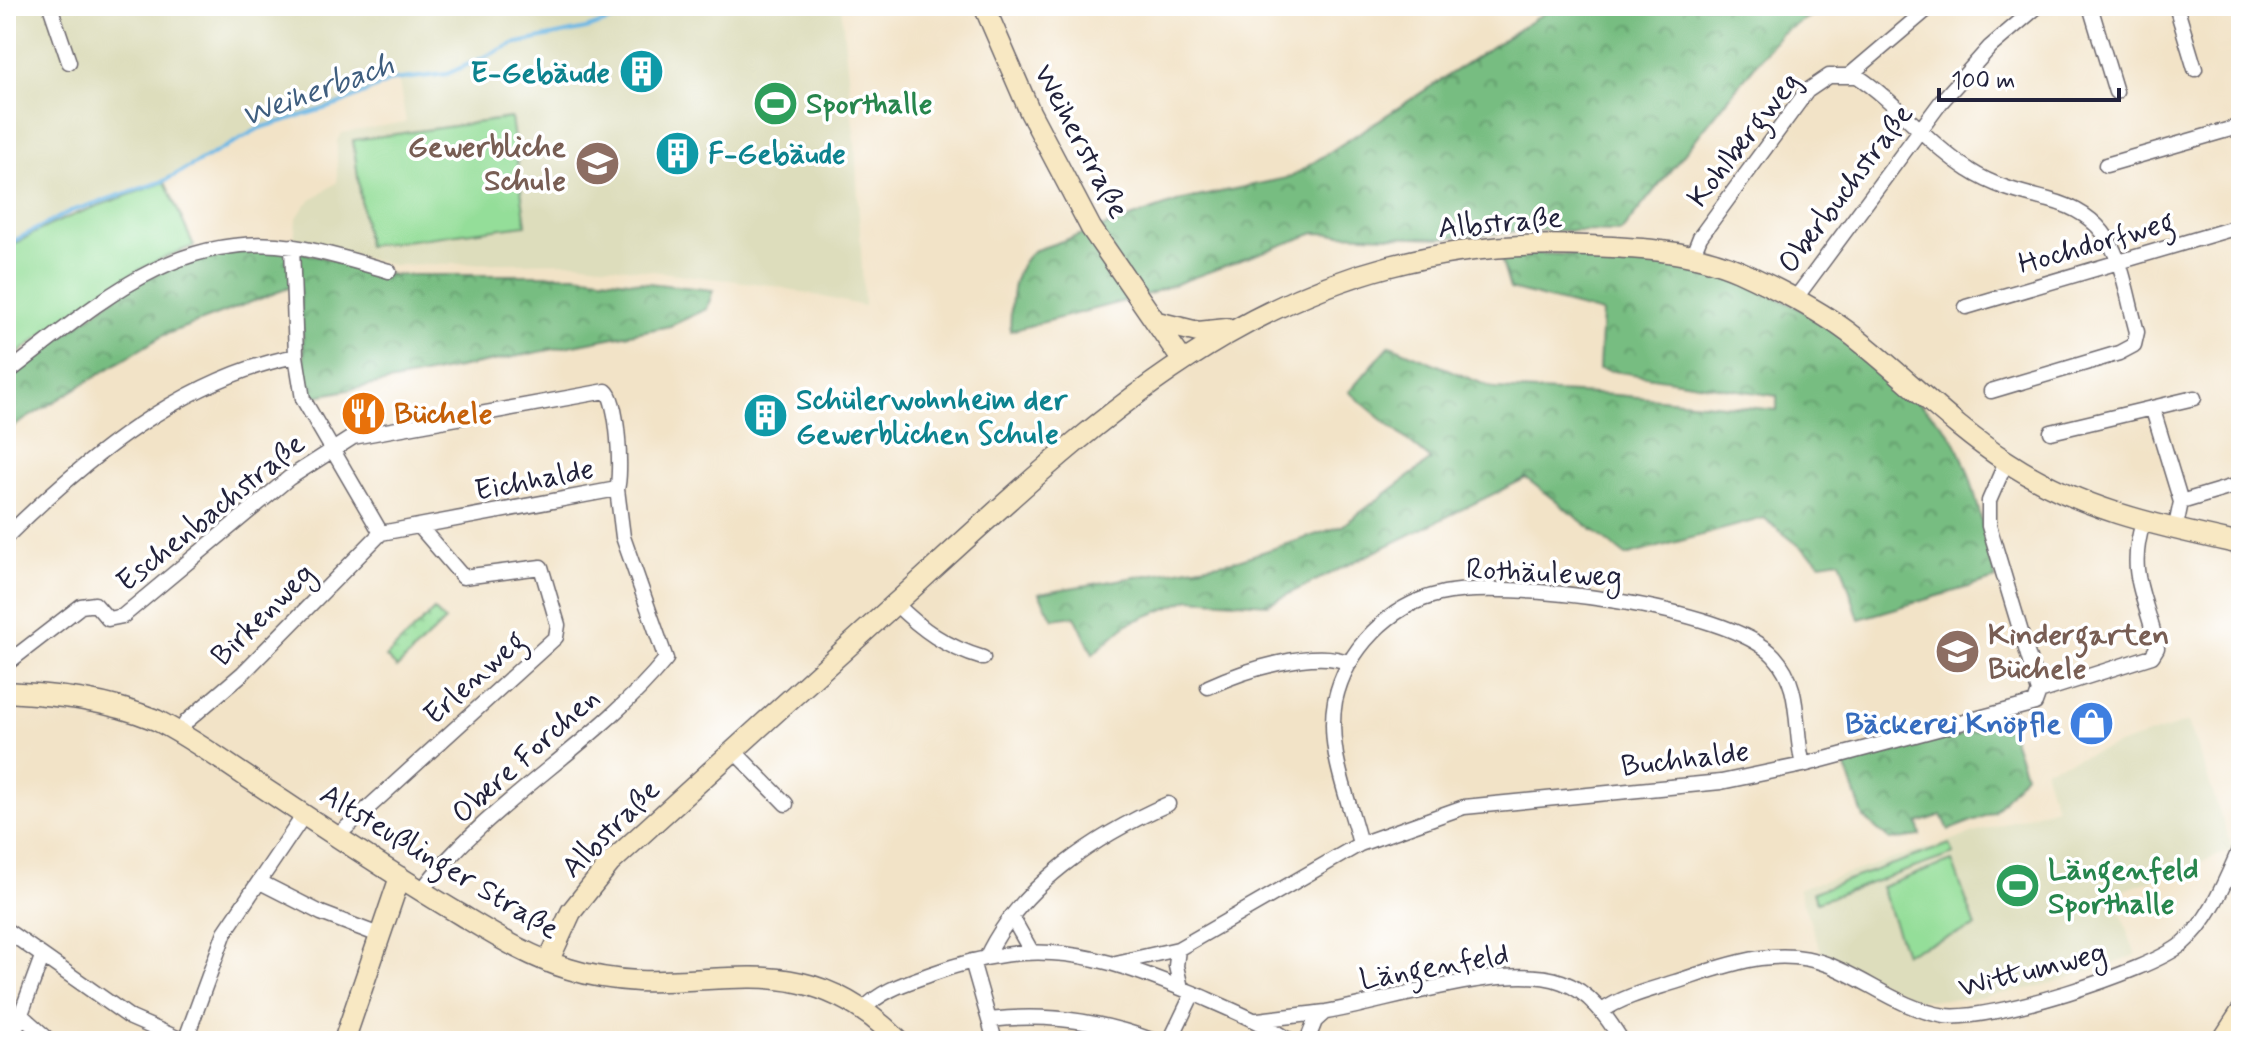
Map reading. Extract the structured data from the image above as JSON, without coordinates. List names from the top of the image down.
{
  "streets": {
    "street": [
      "Kohlbergweg",
      "Weiherstraße",
      "Oberbuchstraße",
      "Albstraße",
      "Hochdorfweg",
      "Eichhalde",
      "Eschenbachstraße",
      "Rothäuleweg",
      "Birkenweg",
      "Erlenweg",
      "Obere Forchen",
      "Buchhalde",
      "Altsteußlinger Straße",
      "Längenfeld",
      "Wittumweg"
    ]
  },
  "crossings": [
    ["Kohlbergweg", "Albstraße"],
    ["Weiherstraße", "Albstraße"],
    ["Oberbuchstraße", "Albstraße"],
    ["Albstraße", "Altsteußlinger Straße"],
    ["Eichhalde", "Eschenbachstraße"],
    ["Eichhalde", "Birkenweg"],
    ["Eichhalde", "Erlenweg"],
    ["Eichhalde", "Obere Forchen"],
    ["Rothäuleweg", "Buchhalde"],
    ["Birkenweg", "Altsteußlinger Straße"],
    ["Erlenweg", "Altsteußlinger Straße"],
    ["Obere Forchen", "Altsteußlinger Straße"],
    ["Längenfeld", "Wittumweg"]
  ],
  "water": ["Weiherbach"],
  "places": {
    "building": ["E-Gebäude", "F-Gebäude", "Schülerwohnheim der Gewerblichen Schule"],
    "sports": ["Sporthalle", "Längenfeld Sporthalle"],
    "school or university": ["Gewerbliche Schule", "Kindergarten Büchele"],
    "restaurant": ["Büchele"],
    "shop": ["Bäckerei Knöpfle"]
  },
  "scale_bar": "100 m"
}
